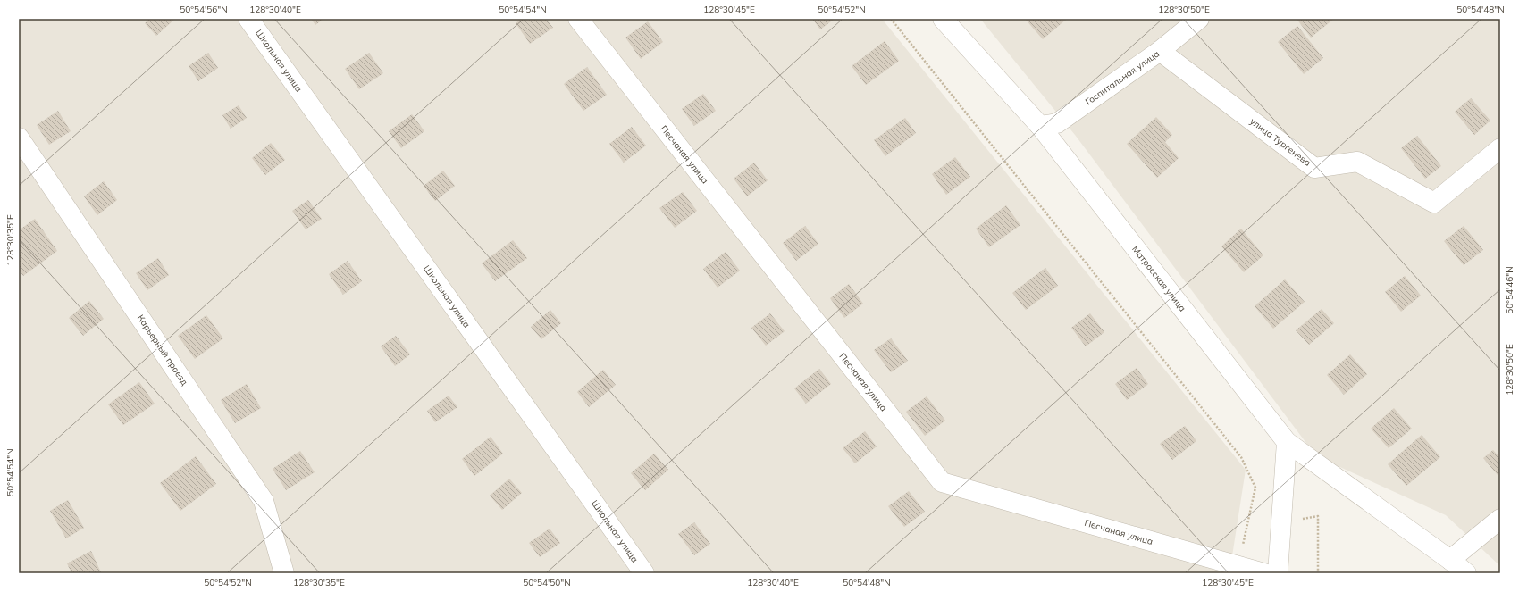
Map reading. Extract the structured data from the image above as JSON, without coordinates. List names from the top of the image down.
{
  "streets": {
    "street": [
      "Школьная улица",
      "Госпитальная улица",
      "улица Тургенева",
      "Песчаная улица",
      "Матросская улица",
      "Карьерный проезд"
    ]
  },
  "crossings": [
    ["Госпитальная улица", "улица Тургенева"],
    ["Госпитальная улица", "Матросская улица"]
  ],
  "coordinates": [
    "50°54'56\"N",
    "128°30'40\"E",
    "50°54'54\"N",
    "128°30'45\"E",
    "50°54'52\"N",
    "128°30'50\"E",
    "50°54'48\"N",
    "128°30'35\"E",
    "50°54'46\"N",
    "50°54'50\"N"
  ]
}
